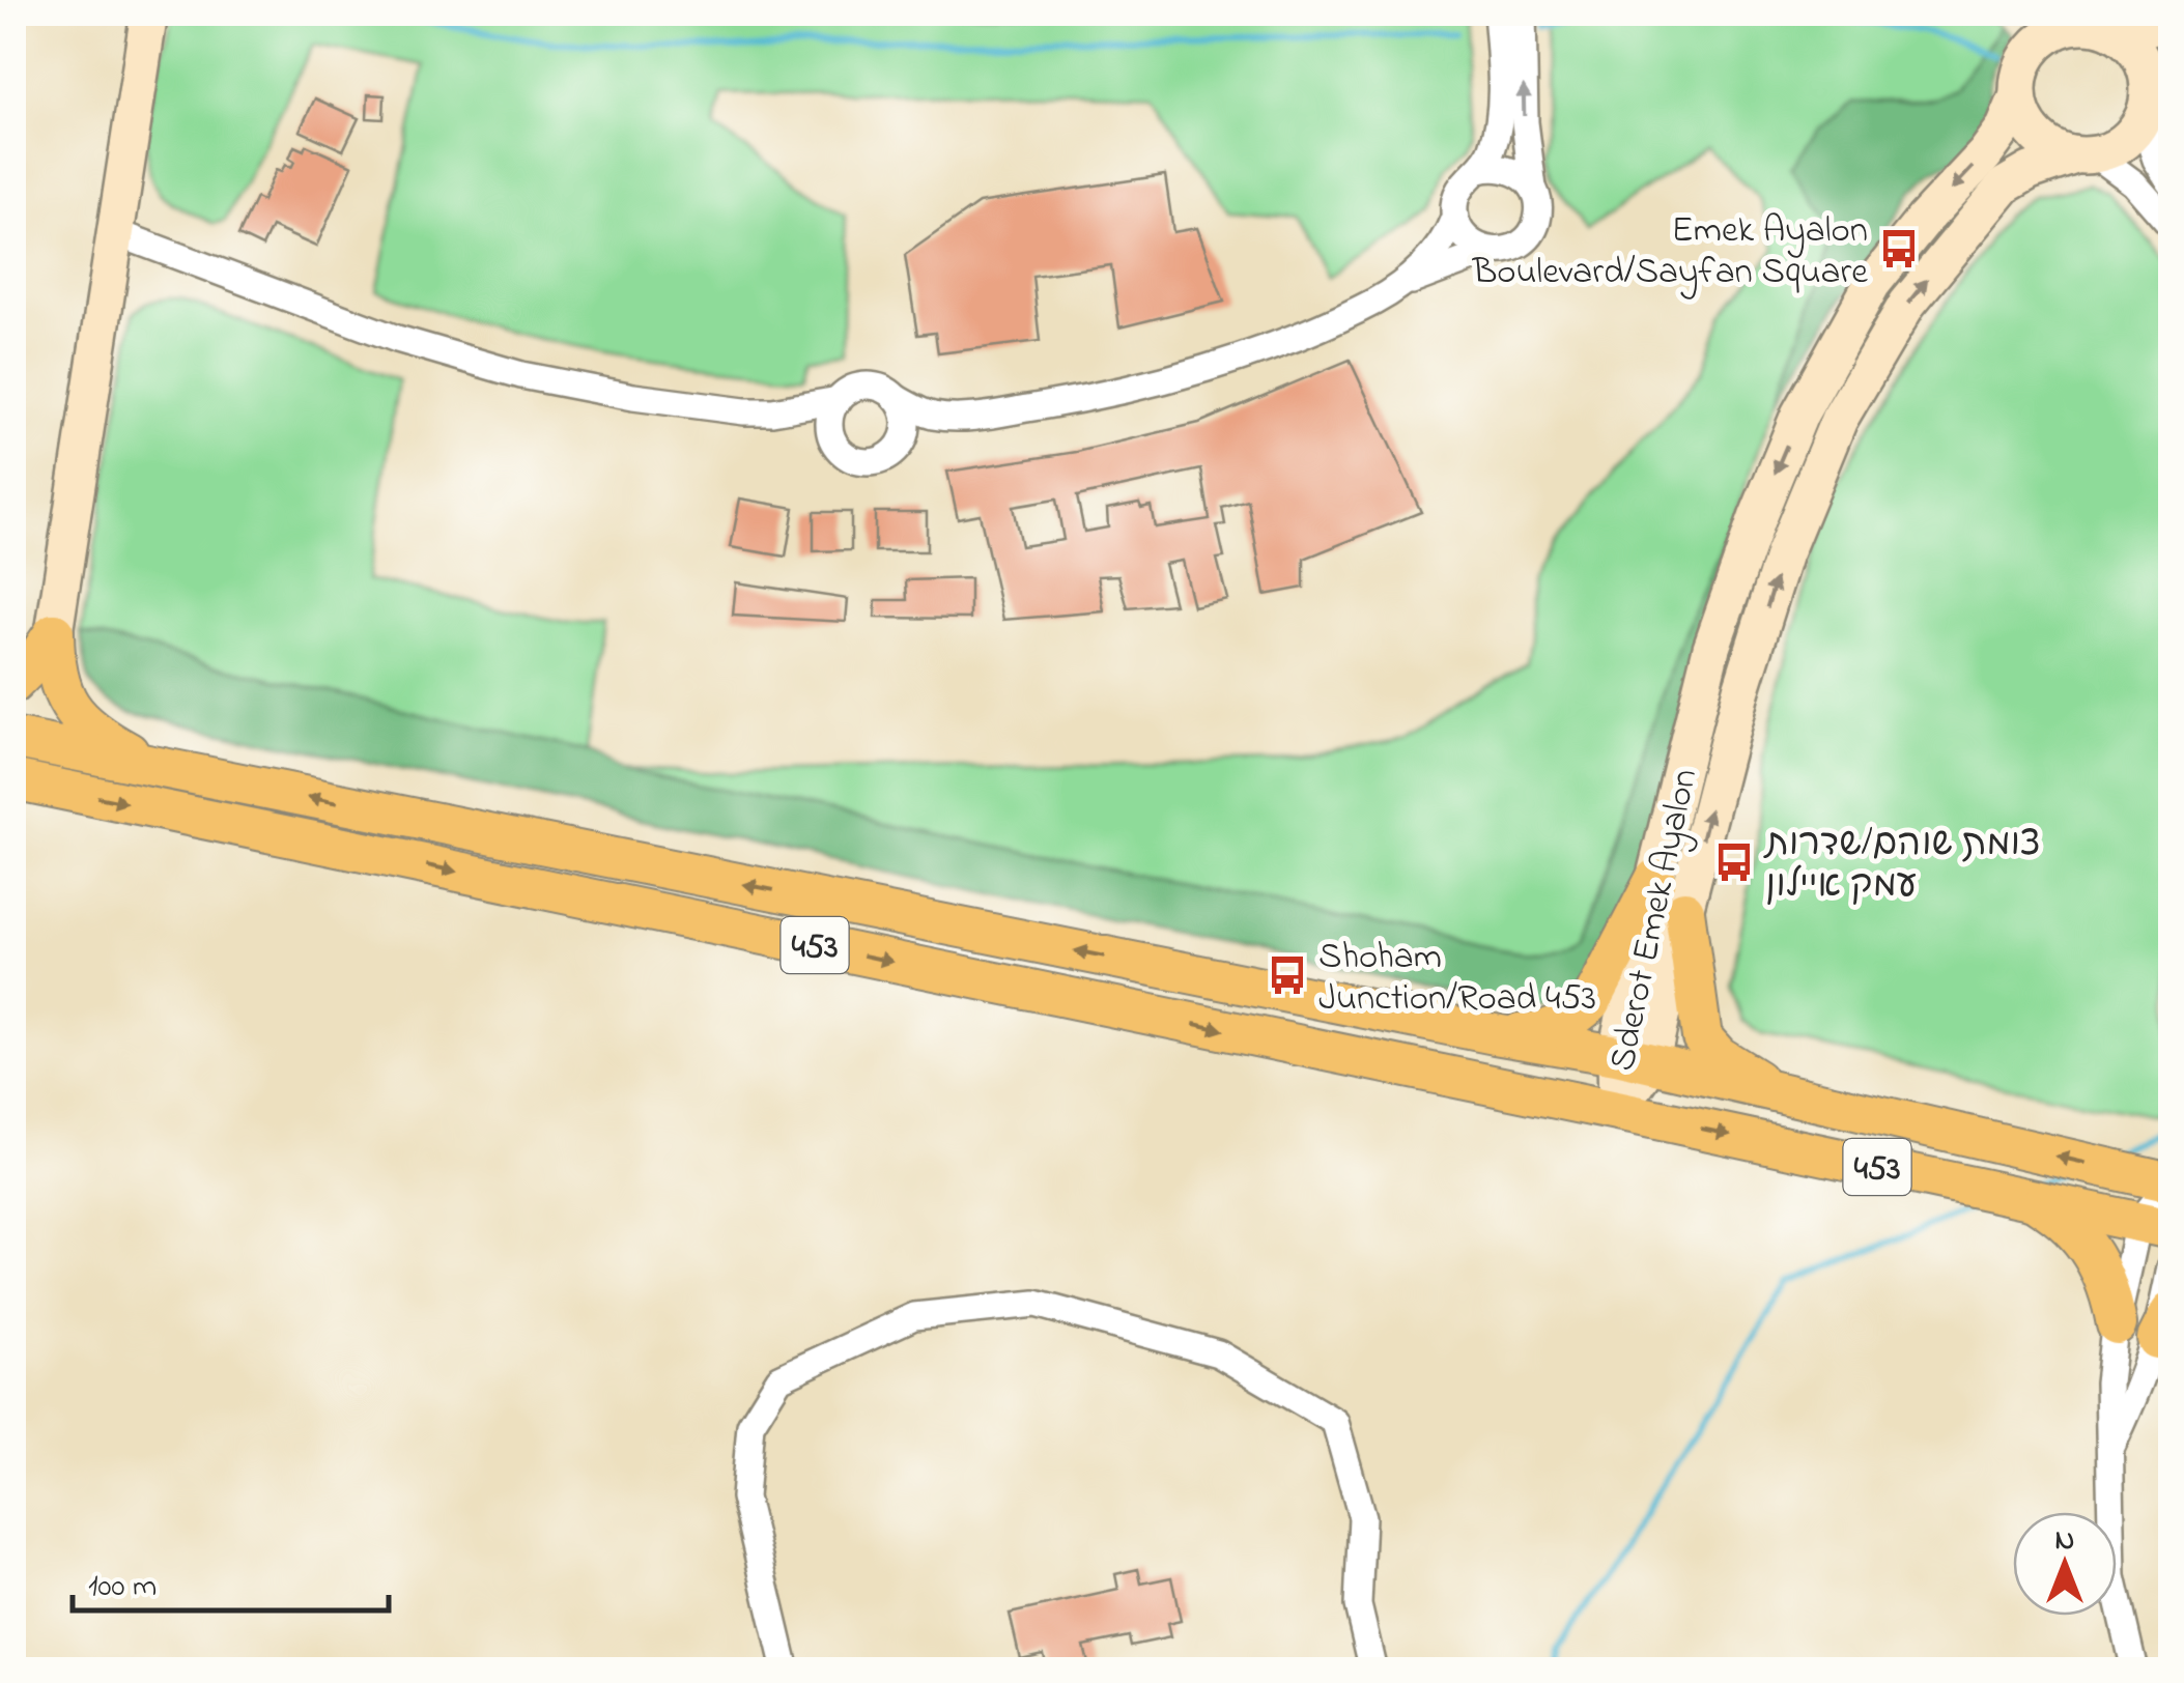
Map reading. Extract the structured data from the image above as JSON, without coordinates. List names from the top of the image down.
{
  "streets": {
    "main road": ["Sderot Emek Ayalon", "453"]
  },
  "crossings": [
    ["Sderot Emek Ayalon", "453"]
  ],
  "places": {
    "bus stop": ["Emek Ayalon Boulevard/Sayfan Square", "צומת שוהם/שדרות עמק איילון", "Shoham Junction/Road 453"]
  },
  "scale_bar": "100 m",
  "north": "top"
}
